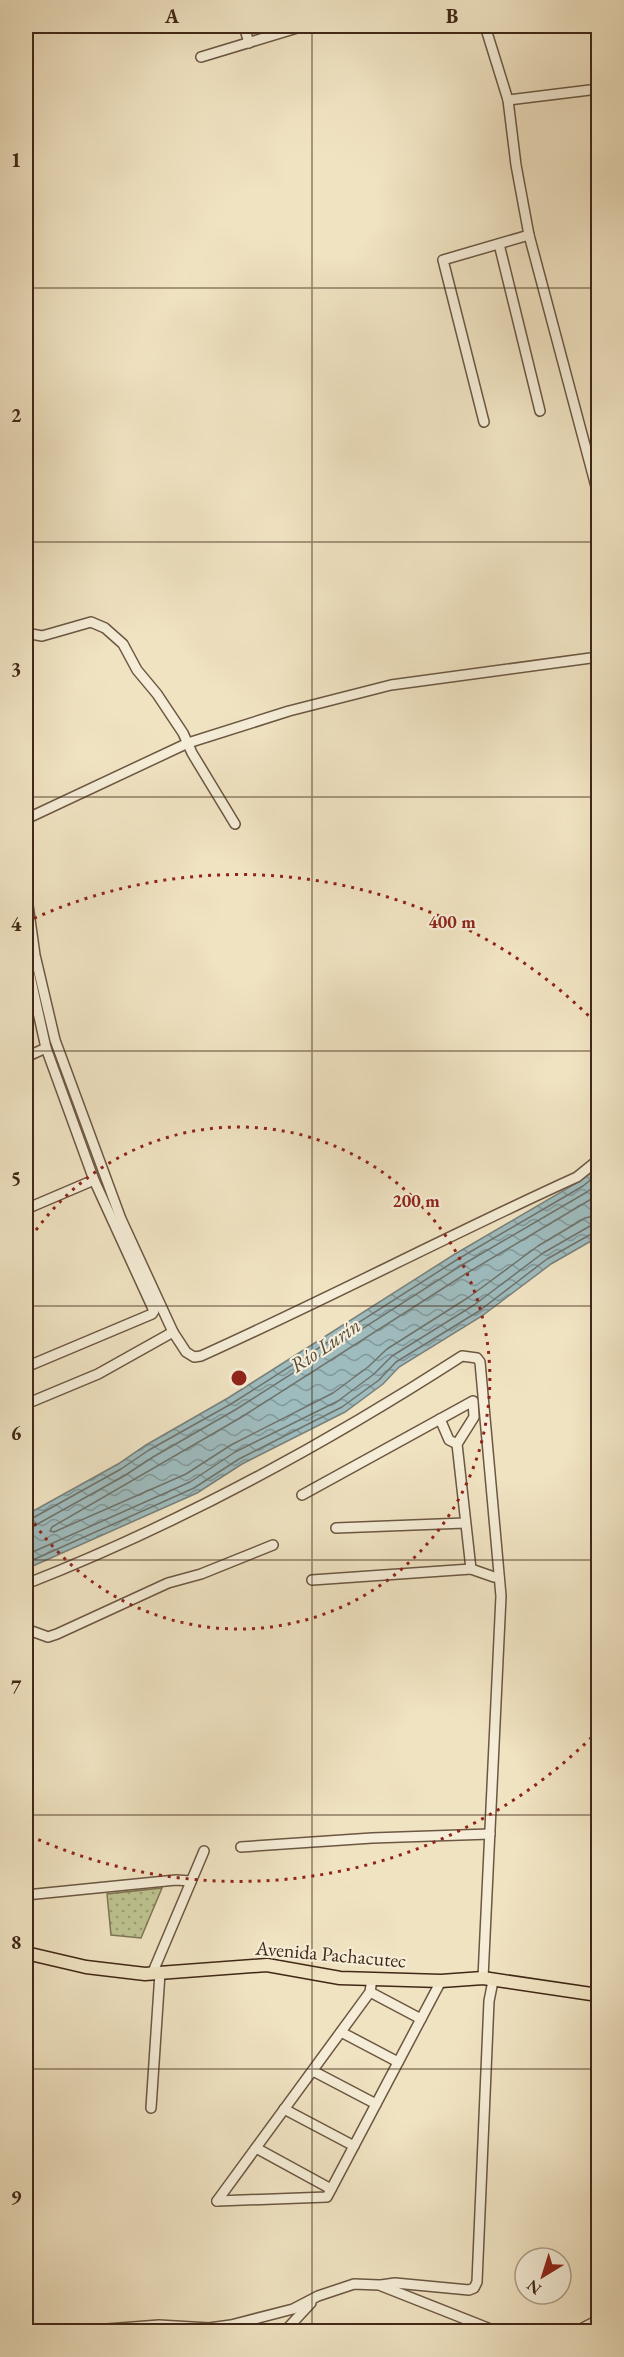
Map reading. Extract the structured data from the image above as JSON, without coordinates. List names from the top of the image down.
{
  "streets": {
    "main road": ["Avenida Pachacutec"]
  },
  "water": ["Río Lurín"],
  "north": "bottom left",
  "grid": {
    "columns": ["A", "B"],
    "rows": [
      "1",
      "2",
      "3",
      "4",
      "5",
      "6",
      "7",
      "8",
      "9"
    ]
  },
  "rings": ["400 m", "200 m"]
}
